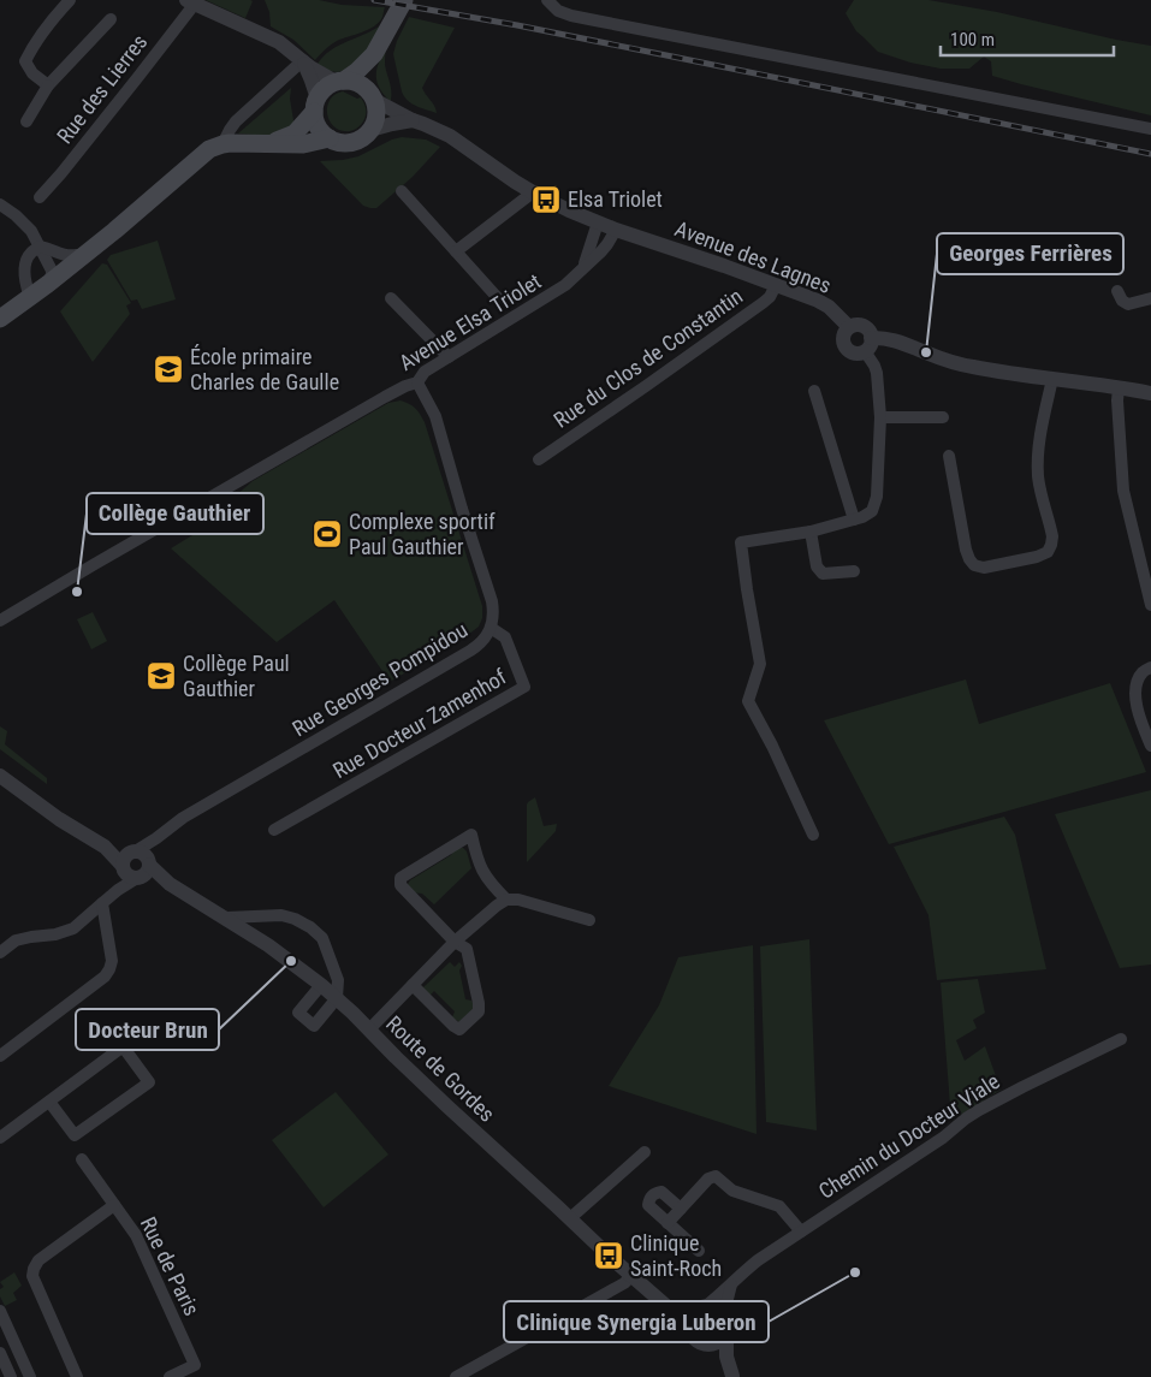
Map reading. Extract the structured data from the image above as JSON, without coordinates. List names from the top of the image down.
{
  "streets": {
    "street": [
      "Rue des Lierres",
      "Avenue des Lagnes",
      "Avenue Elsa Triolet",
      "Rue du Clos de Constantin",
      "Rue Georges Pompidou",
      "Rue Docteur Zamenhof",
      "Route de Gordes",
      "Chemin du Docteur Viale",
      "Rue de Paris"
    ]
  },
  "crossings": [
    ["Avenue des Lagnes", "Avenue Elsa Triolet"],
    ["Avenue des Lagnes", "Rue du Clos de Constantin"],
    ["Avenue Elsa Triolet", "Rue Georges Pompidou"],
    ["Rue Georges Pompidou", "Rue Docteur Zamenhof"],
    ["Rue Georges Pompidou", "Route de Gordes"],
    ["Route de Gordes", "Chemin du Docteur Viale"]
  ],
  "places": {
    "bus stop": ["Elsa Triolet", "Clinique Saint-Roch"],
    "other": [
      "Georges Ferrières",
      "Collège Gauthier",
      "Docteur Brun",
      "Clinique Synergia Luberon"
    ],
    "school or university": ["École primaire Charles de Gaulle", "Collège Paul Gauthier"],
    "sports": ["Complexe sportif Paul Gauthier"]
  },
  "scale_bar": "100 m"
}
